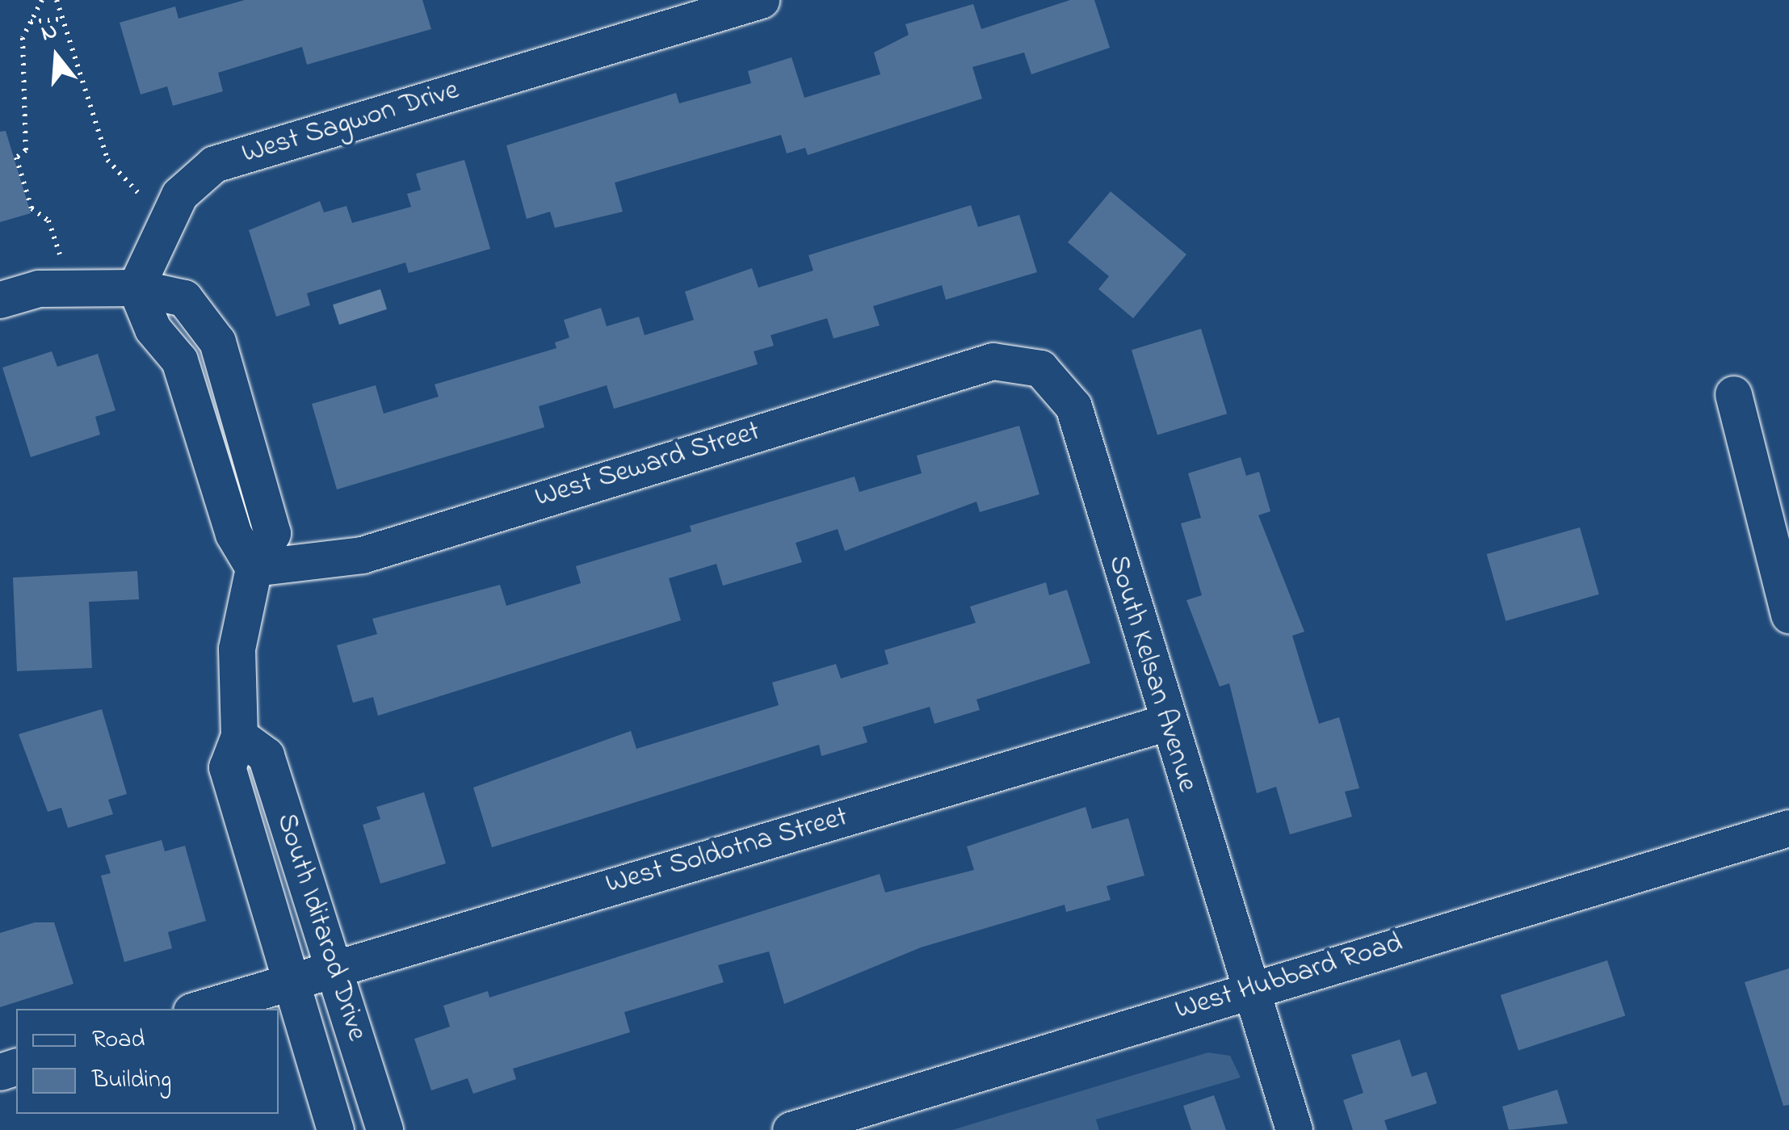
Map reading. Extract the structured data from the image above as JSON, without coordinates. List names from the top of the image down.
{
  "streets": {
    "street": [
      "West Sagwon Drive",
      "West Seward Street",
      "South Kelsan Avenue",
      "West Soldotna Street",
      "South Iditarod Drive",
      "West Hubbard Road"
    ]
  },
  "crossings": [
    ["West Sagwon Drive", "South Iditarod Drive"],
    ["West Seward Street", "South Kelsan Avenue"],
    ["West Seward Street", "South Iditarod Drive"],
    ["South Kelsan Avenue", "West Soldotna Street"],
    ["South Kelsan Avenue", "West Hubbard Road"],
    ["West Soldotna Street", "South Iditarod Drive"]
  ],
  "legend": ["Road", "Building"],
  "north": "top"
}
